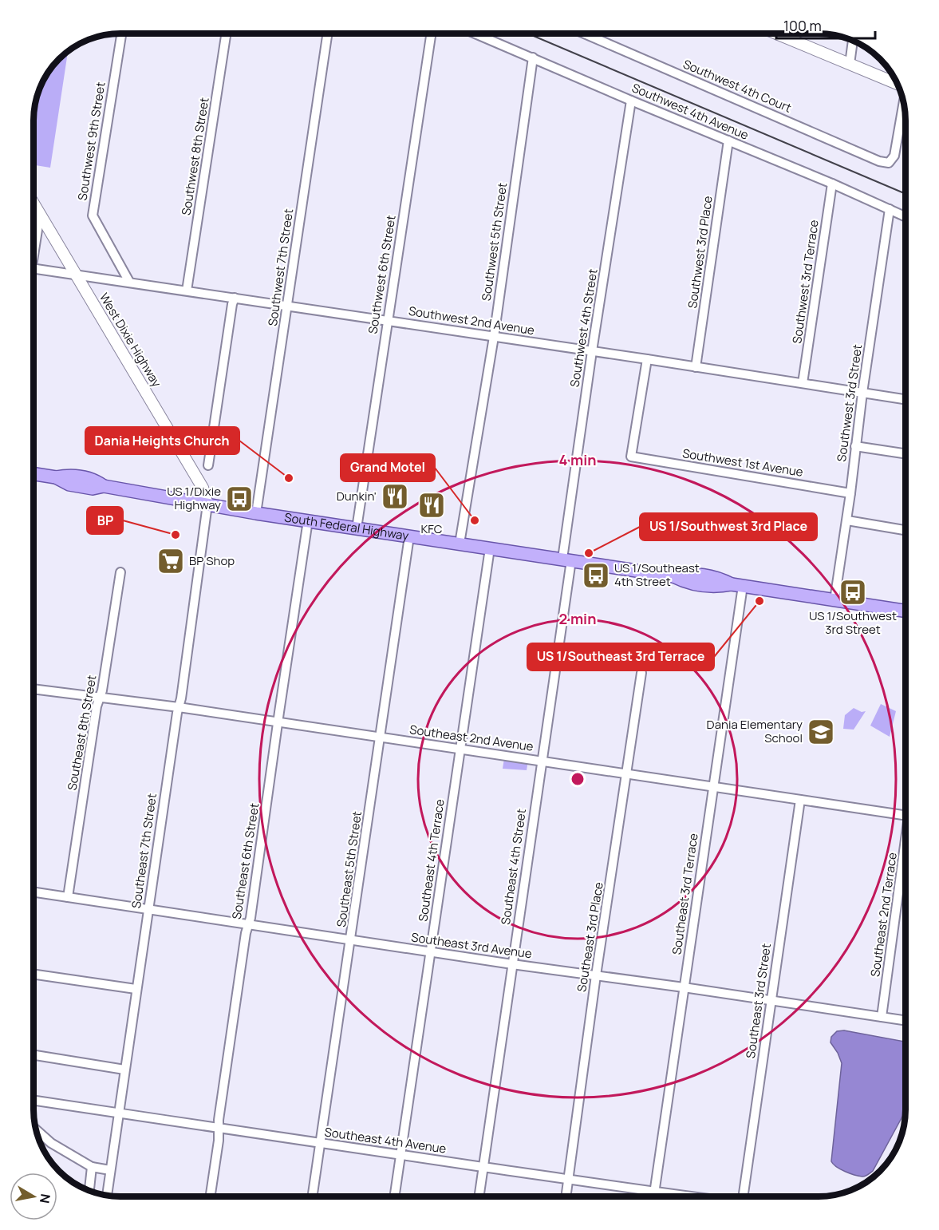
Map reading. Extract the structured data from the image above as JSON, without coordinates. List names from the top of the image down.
{
  "streets": {
    "main road": ["West Dixie Highway", "South Federal Highway"],
    "street": [
      "Southwest 4th Court",
      "Southwest 4th Avenue",
      "Southwest 9th Street",
      "Southwest 8th Street",
      "Southwest 5th Street",
      "Southwest 3rd Place",
      "Southwest 7th Street",
      "Southwest 6th Street",
      "Southwest 3rd Terrace",
      "Southwest 2nd Avenue",
      "Southwest 4th Street",
      "Southwest 3rd Street",
      "Southwest 1st Avenue",
      "Southeast 8th Street",
      "Southeast 2nd Avenue",
      "Southeast 7th Street",
      "Southeast 4th Terrace",
      "Southeast 6th Street",
      "Southeast 4th Street",
      "Southeast 5th Street",
      "Southeast 3rd Terrace",
      "Southeast 2nd Terrace",
      "Southeast 3rd Place",
      "Southeast 3rd Avenue",
      "Southeast 3rd Street",
      "Southeast 4th Avenue"
    ]
  },
  "crossings": [
    ["Southwest 4th Avenue", "Southwest 5th Street"],
    ["Southwest 4th Avenue", "Southwest 3rd Place"],
    ["Southwest 4th Avenue", "Southwest 3rd Terrace"],
    ["Southwest 4th Avenue", "Southwest 4th Street"],
    ["Southwest 4th Avenue", "Southwest 3rd Street"],
    ["Southwest 9th Street", "Southwest 2nd Avenue"],
    ["Southwest 8th Street", "Southwest 2nd Avenue"],
    ["Southwest 5th Street", "Southwest 2nd Avenue"],
    ["Southwest 5th Street", "South Federal Highway"],
    ["Southwest 3rd Place", "Southwest 2nd Avenue"],
    ["Southwest 7th Street", "Southwest 2nd Avenue"],
    ["Southwest 7th Street", "South Federal Highway"],
    ["Southwest 6th Street", "Southwest 2nd Avenue"],
    ["Southwest 6th Street", "South Federal Highway"],
    ["Southwest 3rd Terrace", "Southwest 2nd Avenue"],
    ["Southwest 2nd Avenue", "Southwest 4th Street"],
    ["Southwest 2nd Avenue", "West Dixie Highway"],
    ["Southwest 2nd Avenue", "Southwest 3rd Street"],
    ["Southwest 2nd Avenue", "Southwest 1st Avenue"],
    ["Southwest 4th Street", "South Federal Highway"],
    ["Southwest 4th Street", "Southeast 4th Street"],
    ["West Dixie Highway", "South Federal Highway"],
    ["West Dixie Highway", "Southeast 7th Street"],
    ["Southwest 3rd Street", "Southwest 1st Avenue"],
    ["Southwest 3rd Street", "South Federal Highway"],
    ["South Federal Highway", "Southeast 7th Street"],
    ["South Federal Highway", "Southeast 4th Terrace"],
    ["South Federal Highway", "Southeast 6th Street"],
    ["South Federal Highway", "Southeast 4th Street"],
    ["South Federal Highway", "Southeast 5th Street"],
    ["South Federal Highway", "Southeast 3rd Terrace"],
    ["Southeast 8th Street", "Southeast 2nd Avenue"],
    ["Southeast 8th Street", "Southeast 3rd Avenue"],
    ["Southeast 2nd Avenue", "Southeast 7th Street"],
    ["Southeast 2nd Avenue", "Southeast 4th Terrace"],
    ["Southeast 2nd Avenue", "Southeast 6th Street"],
    ["Southeast 2nd Avenue", "Southeast 4th Street"],
    ["Southeast 2nd Avenue", "Southeast 5th Street"],
    ["Southeast 2nd Avenue", "Southeast 3rd Terrace"],
    ["Southeast 2nd Avenue", "Southeast 3rd Place"],
    ["Southeast 2nd Avenue", "Southeast 3rd Street"],
    ["Southeast 7th Street", "Southeast 3rd Avenue"],
    ["Southeast 7th Street", "Southeast 4th Avenue"],
    ["Southeast 4th Terrace", "Southeast 3rd Avenue"],
    ["Southeast 4th Terrace", "Southeast 4th Avenue"],
    ["Southeast 6th Street", "Southeast 3rd Avenue"],
    ["Southeast 6th Street", "Southeast 4th Avenue"],
    ["Southeast 4th Street", "Southeast 3rd Avenue"],
    ["Southeast 4th Street", "Southeast 4th Avenue"],
    ["Southeast 5th Street", "Southeast 3rd Avenue"],
    ["Southeast 5th Street", "Southeast 4th Avenue"],
    ["Southeast 3rd Terrace", "Southeast 3rd Avenue"],
    ["Southeast 3rd Terrace", "Southeast 4th Avenue"],
    ["Southeast 2nd Terrace", "Southeast 3rd Avenue"],
    ["Southeast 3rd Place", "Southeast 3rd Avenue"],
    ["Southeast 3rd Place", "Southeast 4th Avenue"],
    ["Southeast 3rd Avenue", "Southeast 3rd Street"]
  ],
  "places": {
    "other": [
      "Dania Heights Church",
      "Grand Motel",
      "BP",
      "US 1/Southwest 3rd Place",
      "US 1/Southeast 3rd Terrace"
    ],
    "restaurant": ["Dunkin'", "KFC"],
    "bus stop": ["US 1/Dixie Highway", "US 1/Southeast 4th Street", "US 1/Southwest 3rd Street"],
    "supermarket": ["BP Shop"],
    "school or university": ["Dania Elementary School"]
  },
  "scale_bar": "100 m",
  "north": "right",
  "rings": ["4 min", "2 min"]
}
